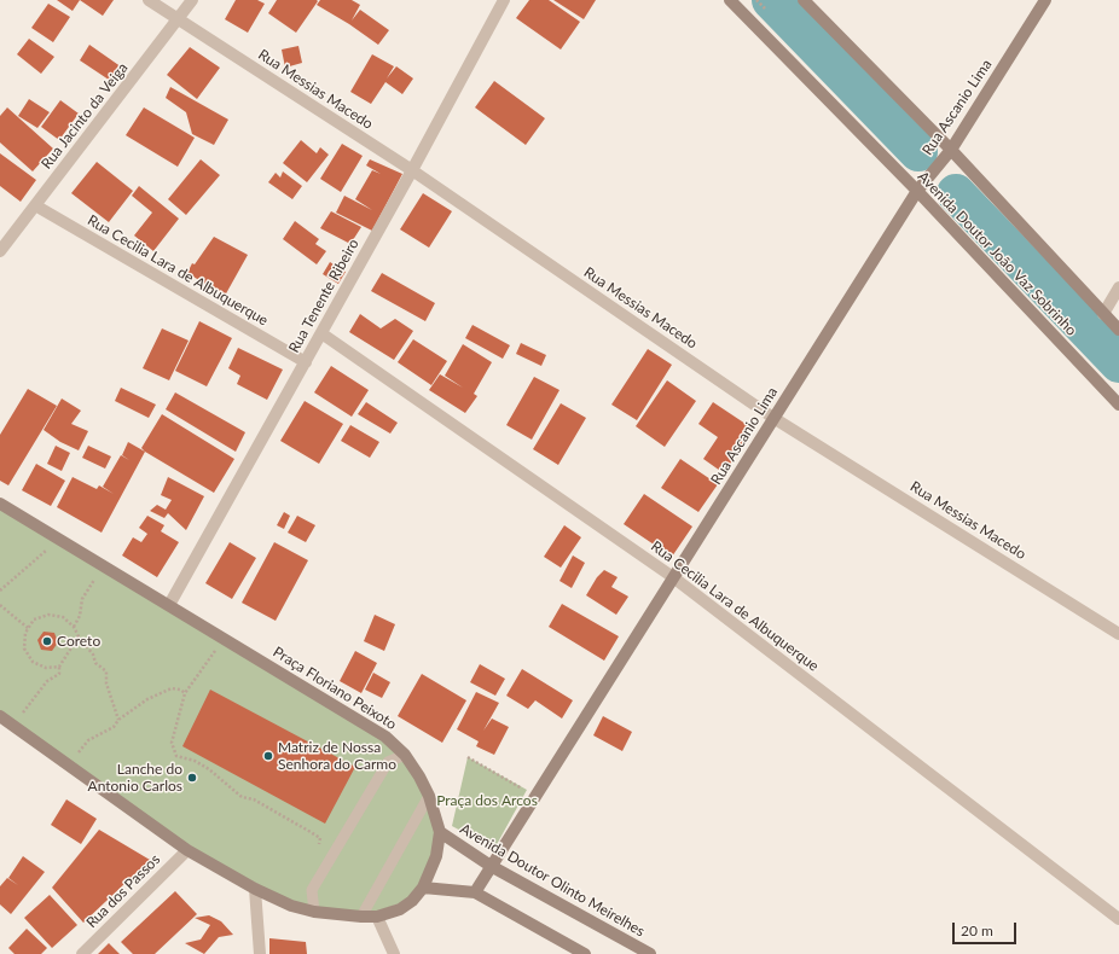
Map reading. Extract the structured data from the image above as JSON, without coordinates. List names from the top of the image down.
{
  "streets": {
    "street": [
      "Rua Messias Macedo",
      "Rua Ascanio Lima",
      "Rua Jacinto da Veiga",
      "Avenida Doutor João Vaz Sobrinho",
      "Rua Cecilia Lara de Albuquerque",
      "Rua Tenente Ribeiro",
      "Praça Floriano Peixoto",
      "Avenida Doutor Olinto Meirelhes",
      "Rua dos Passos"
    ]
  },
  "crossings": [
    ["Rua Messias Macedo", "Rua Ascanio Lima"],
    ["Rua Messias Macedo", "Rua Jacinto da Veiga"],
    ["Rua Messias Macedo", "Rua Tenente Ribeiro"],
    ["Rua Ascanio Lima", "Avenida Doutor João Vaz Sobrinho"],
    ["Rua Ascanio Lima", "Rua Cecilia Lara de Albuquerque"],
    ["Rua Ascanio Lima", "Avenida Doutor Olinto Meirelhes"],
    ["Rua Jacinto da Veiga", "Rua Cecilia Lara de Albuquerque"],
    ["Rua Cecilia Lara de Albuquerque", "Rua Tenente Ribeiro"],
    ["Rua Tenente Ribeiro", "Praça Floriano Peixoto"],
    ["Praça Floriano Peixoto", "Avenida Doutor Olinto Meirelhes"],
    ["Praça Floriano Peixoto", "Rua dos Passos"]
  ],
  "parks": ["Praça dos Arcos"],
  "places": ["Coreto", "Matriz de Nossa Senhora do Carmo", "Lanche do Antonio Carlos"],
  "scale_bar": "20 m"
}
